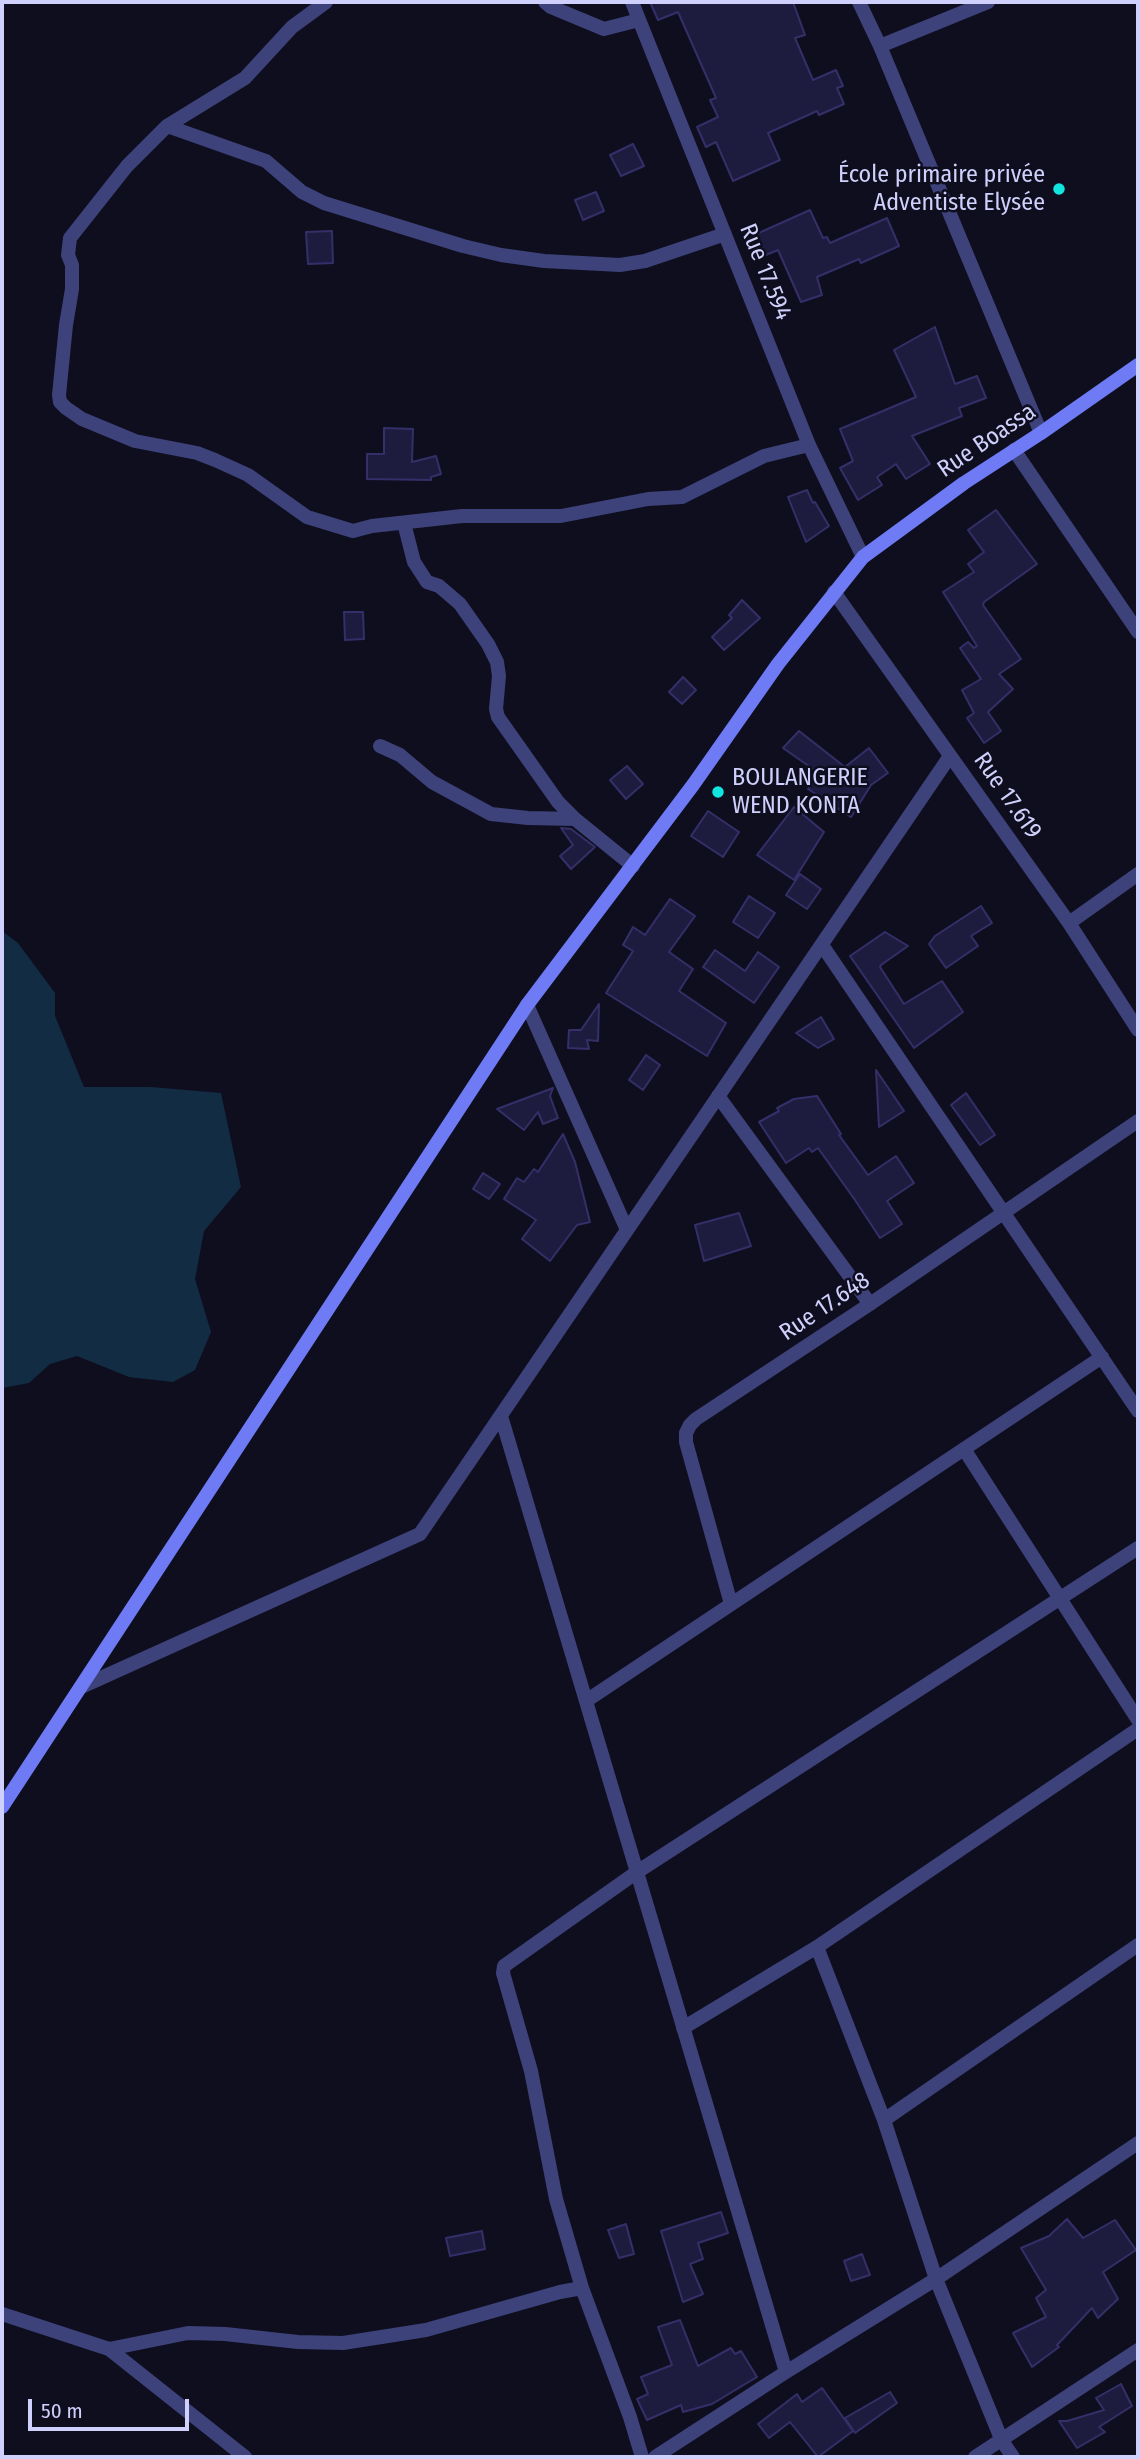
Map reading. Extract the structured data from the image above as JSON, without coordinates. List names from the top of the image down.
{
  "streets": {
    "street": [
      "Rue 17.594",
      "Rue Boassa",
      "Rue 17.619",
      "Rue 17.648"
    ]
  },
  "crossings": [
    ["Rue 17.594", "Rue Boassa"],
    ["Rue Boassa", "Rue 17.619"]
  ],
  "places": ["École primaire privée Adventiste Elysée", "BOULANGERIE WEND KONTA"],
  "scale_bar": "50 m"
}
